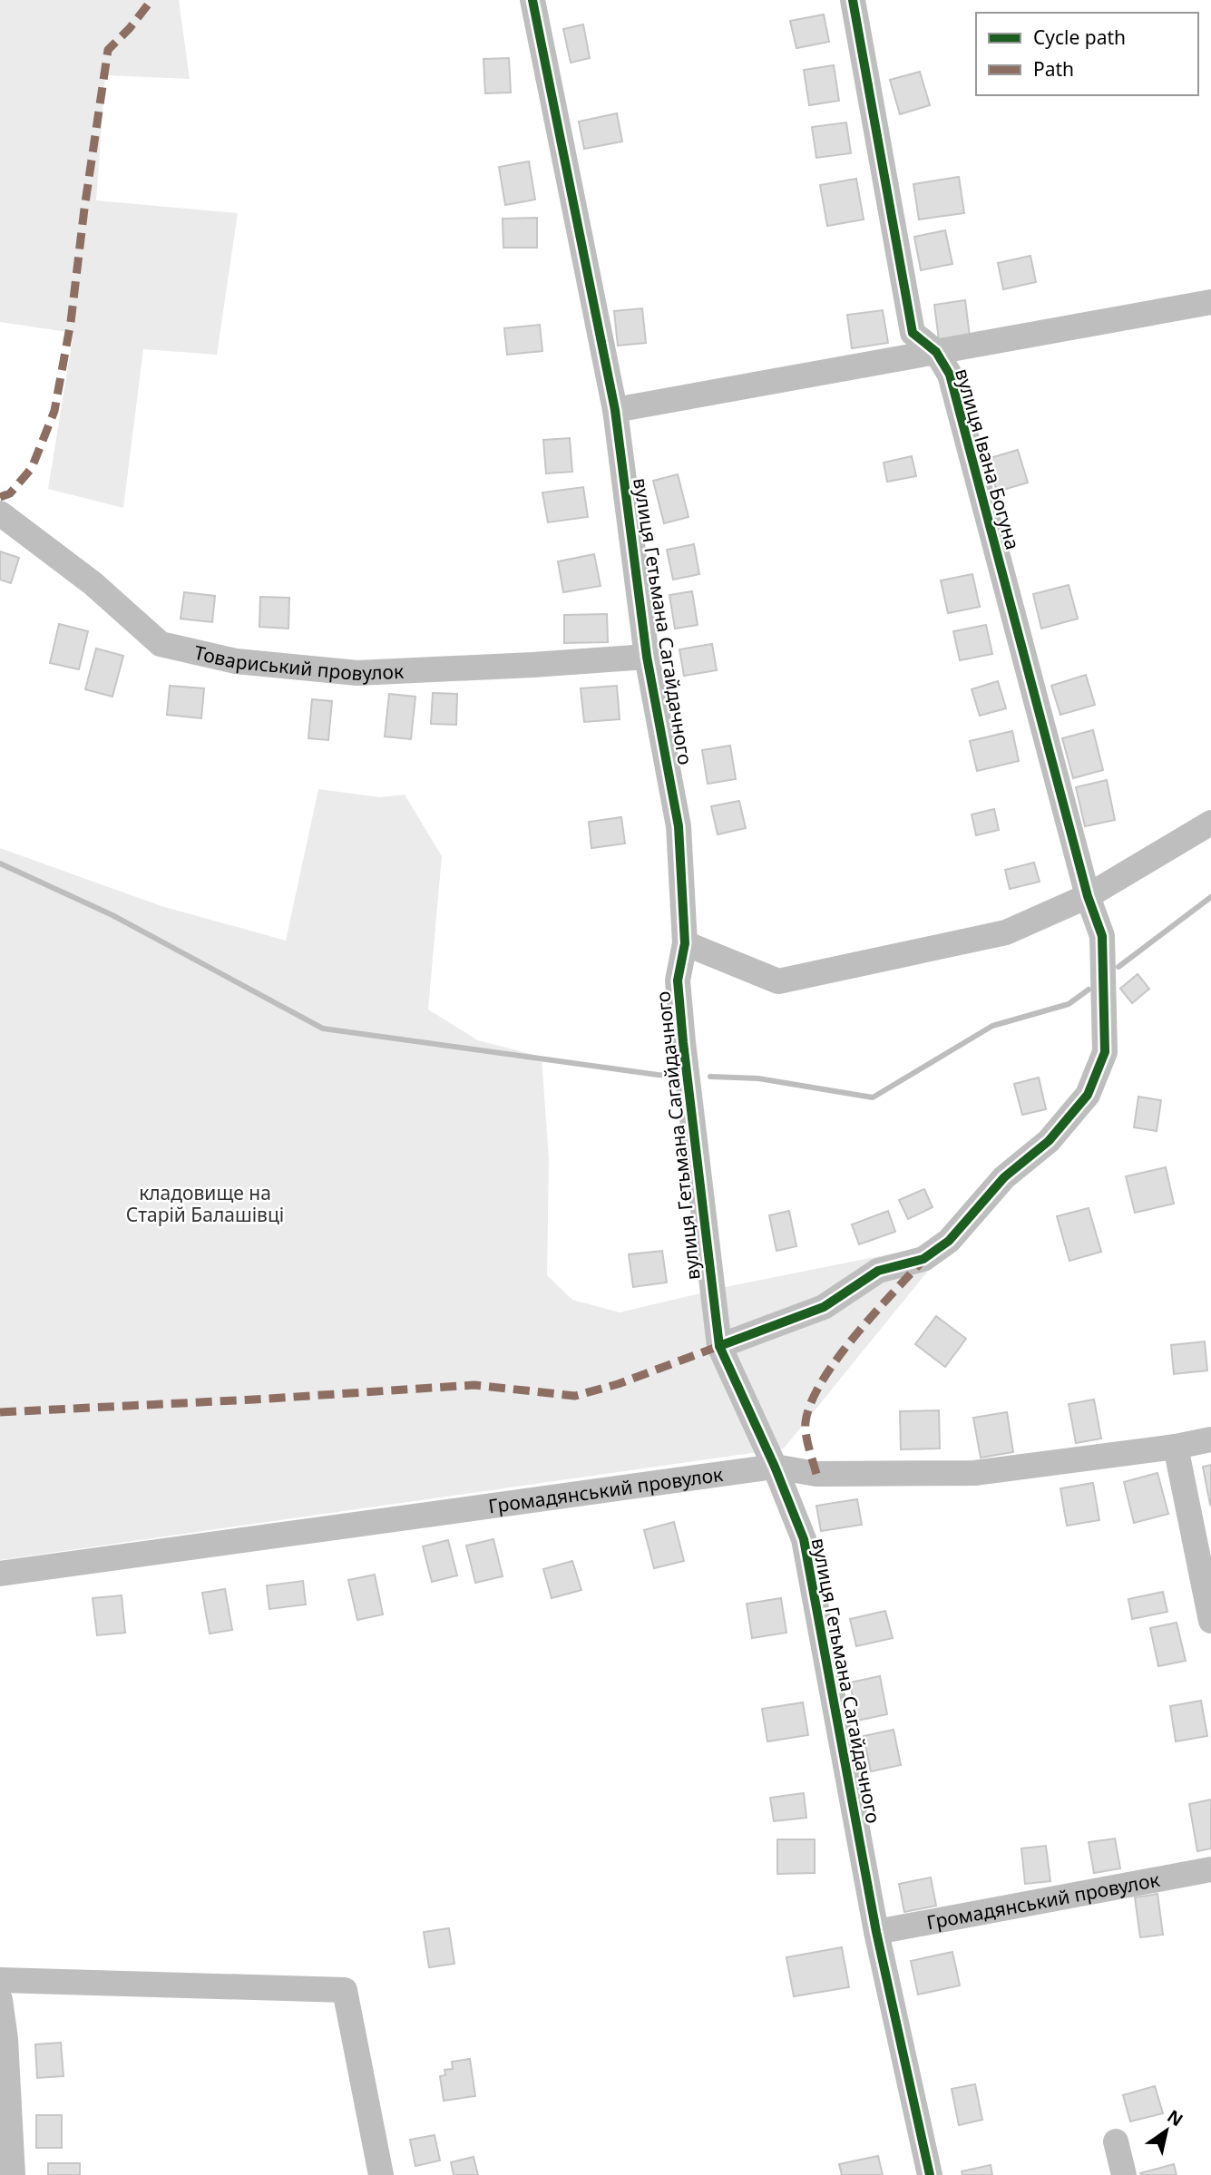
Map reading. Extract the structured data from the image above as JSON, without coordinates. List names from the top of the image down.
{
  "streets": {
    "street": [
      "вулиця Івана Богуна",
      "вулиця Гетьмана Сагайдачного",
      "Товариський провулок",
      "Громадянський провулок"
    ]
  },
  "crossings": [
    ["вулиця Гетьмана Сагайдачного", "Товариський провулок"],
    ["вулиця Гетьмана Сагайдачного", "Громадянський провулок"]
  ],
  "parks": ["кладовище на Старій Балашівці"],
  "legend": ["Cycle path", "Path"],
  "north": "top right"
}
